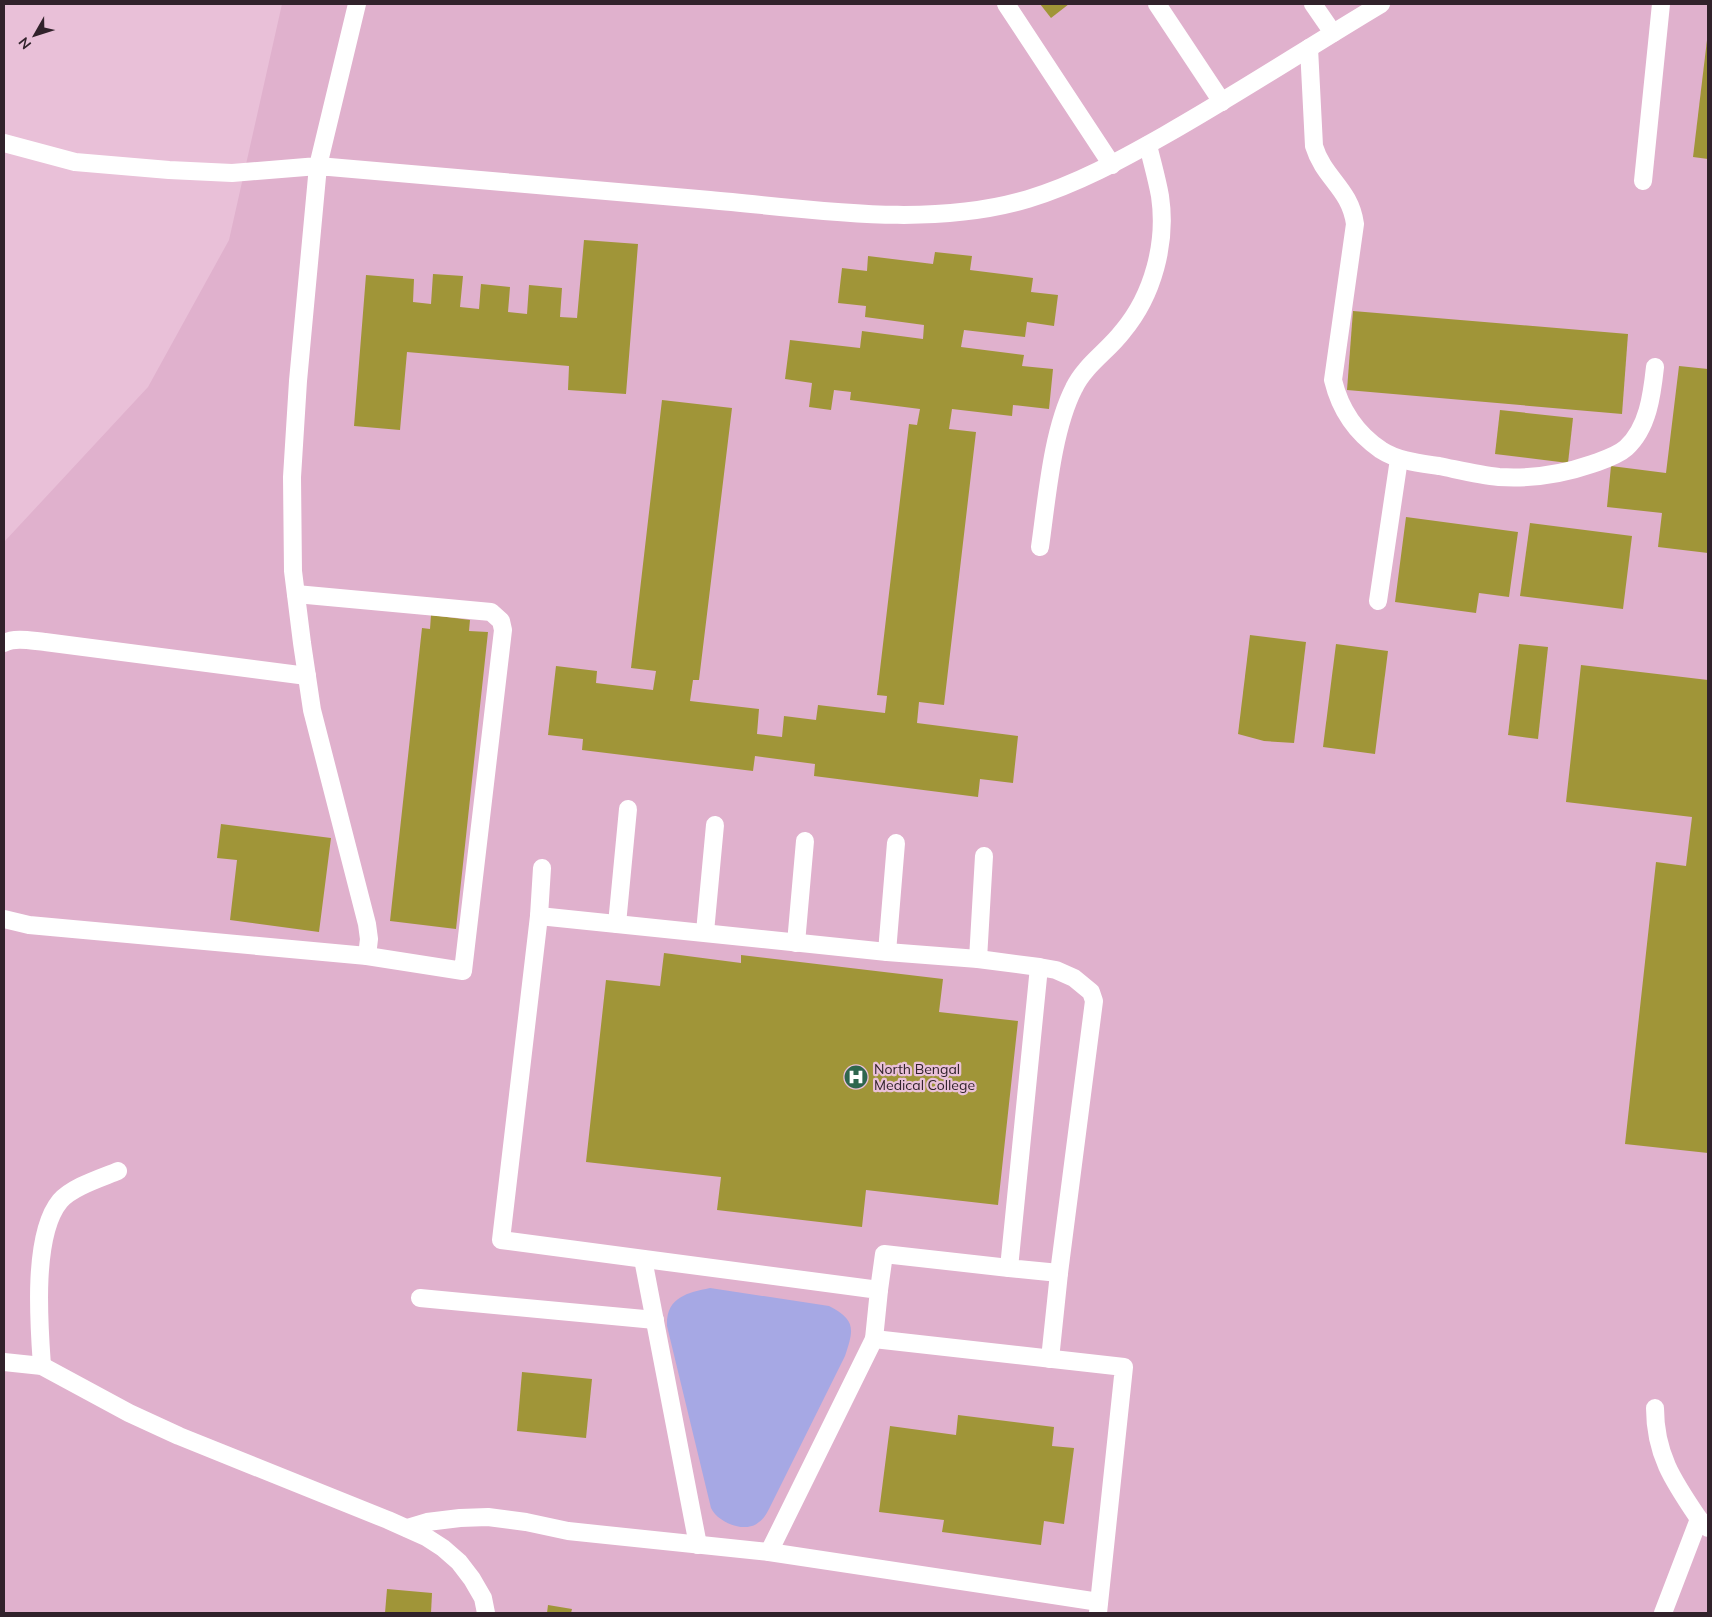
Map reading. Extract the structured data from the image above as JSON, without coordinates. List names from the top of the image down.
{
  "places": {
    "hospital": ["North Bengal Medical College"]
  },
  "north": "bottom left"
}
